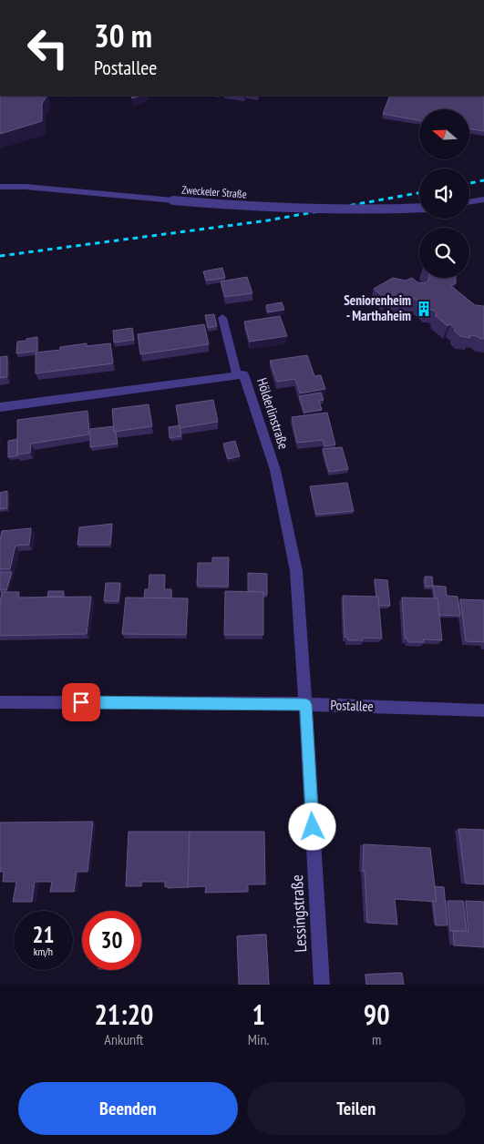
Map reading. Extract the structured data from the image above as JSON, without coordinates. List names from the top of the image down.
{
  "streets": {
    "street": [
      "Zweckeler Straße",
      "Hölderlinstraße",
      "Postallee",
      "Lessingstraße"
    ]
  },
  "crossings": [
    ["Hölderlinstraße", "Postallee"],
    ["Hölderlinstraße", "Lessingstraße"],
    ["Postallee", "Lessingstraße"]
  ],
  "places": {
    "building": ["Seniorenheim - Marthaheim"]
  },
  "north": "left",
  "page": {
    "turn": ["30 m", "Postallee"],
    "speed": "21 km/h",
    "limit": "30",
    "eta": [
      "21:20",
      "Ankunft",
      "1",
      "Min.",
      "90",
      "m"
    ],
    "buttons": ["Beenden", "Teilen"]
  }
}
